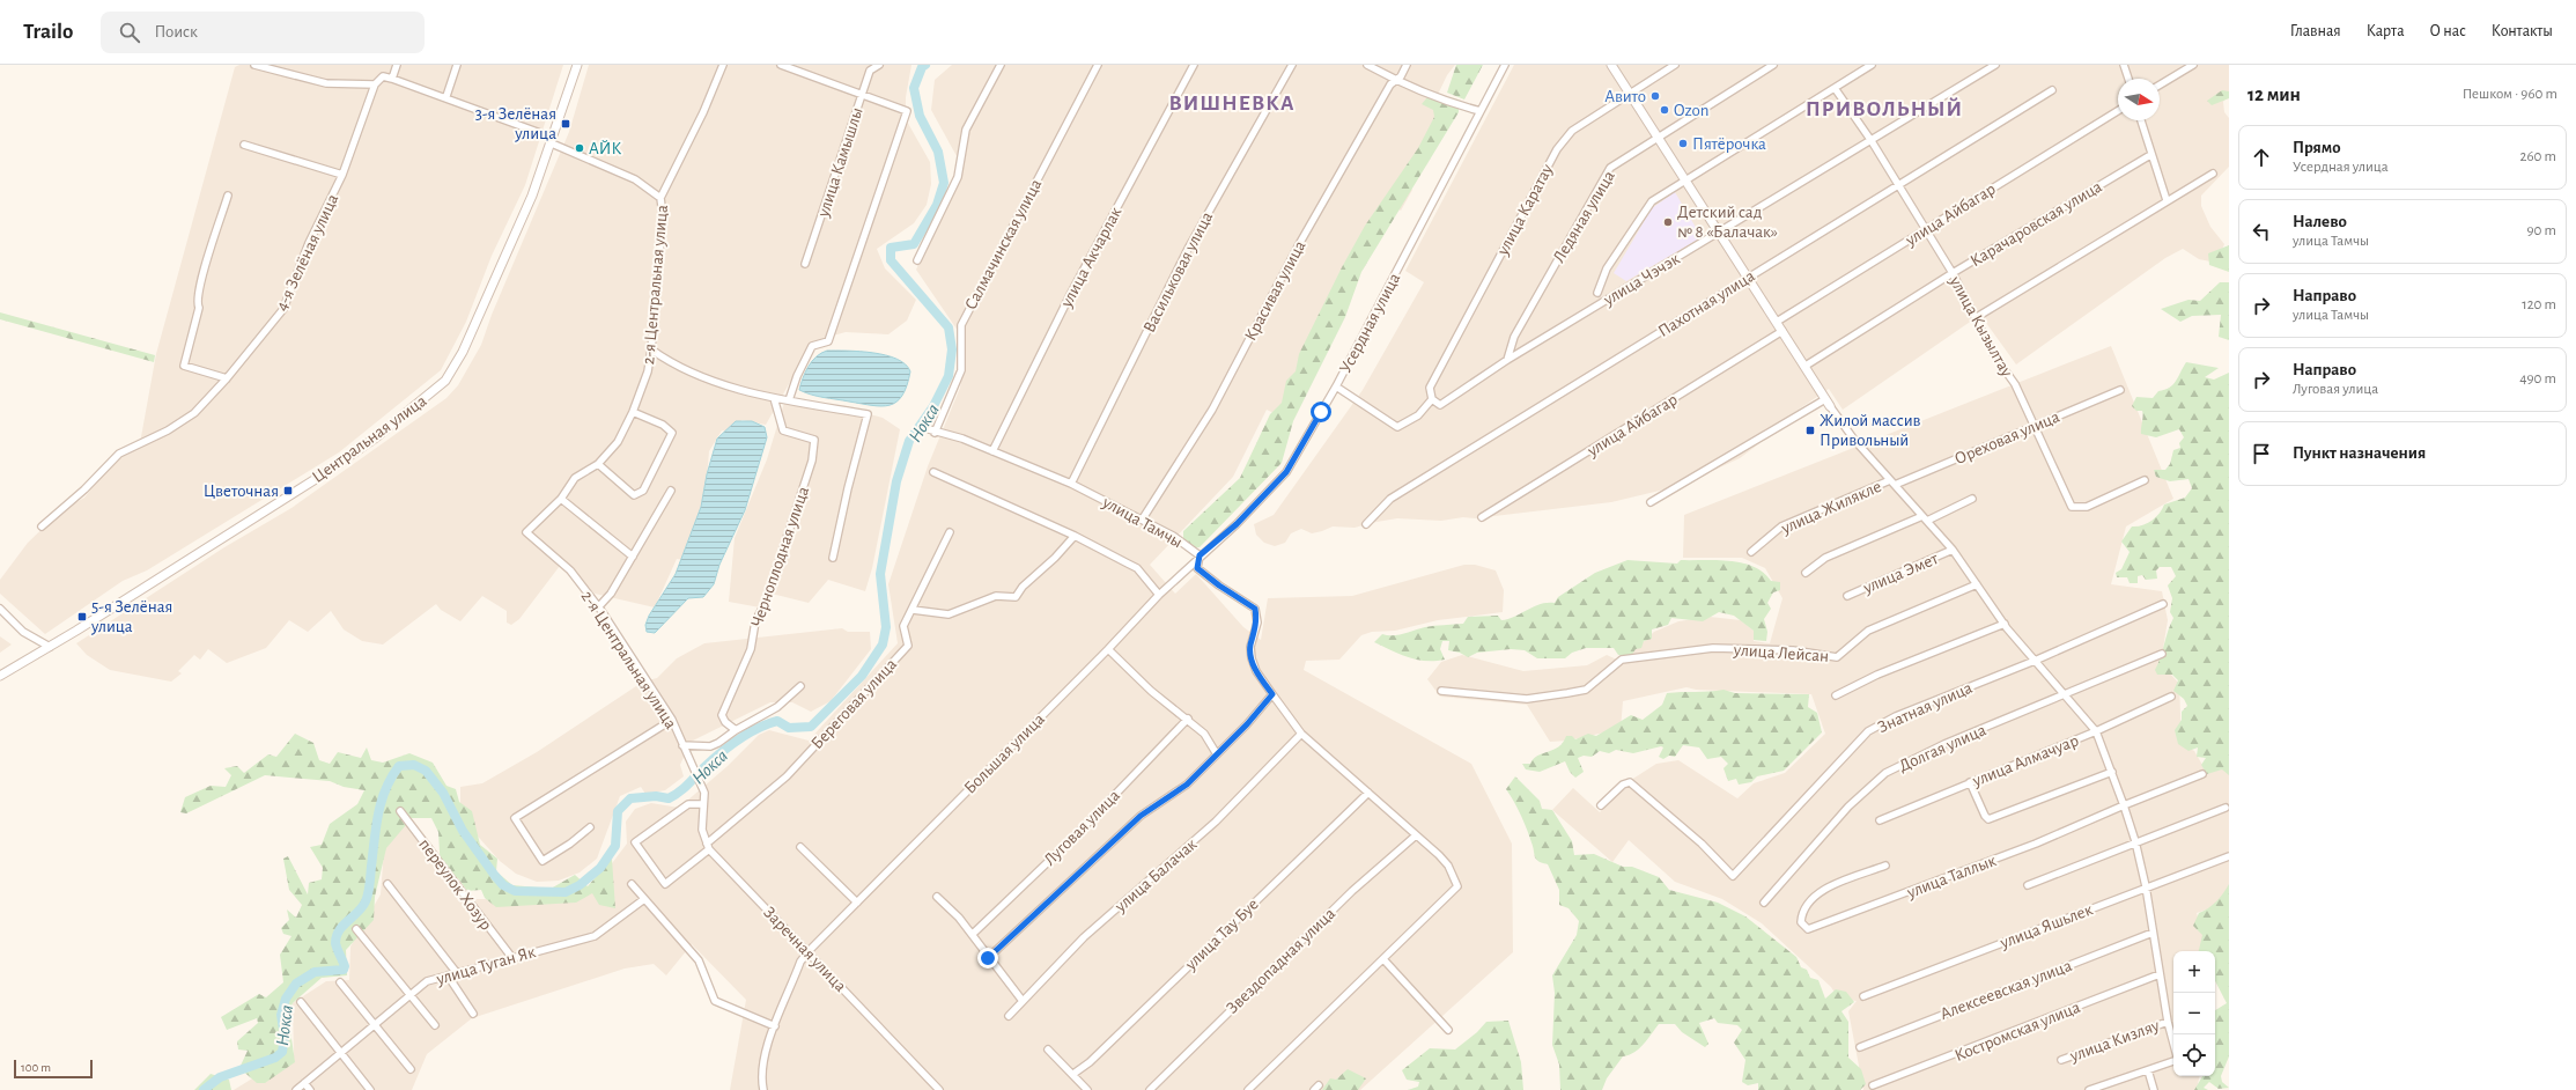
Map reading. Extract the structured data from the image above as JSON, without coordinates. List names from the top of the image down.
{
  "streets": {
    "street": [
      "улица Камышлы",
      "улица Каратау",
      "улица Айбагар",
      "Ледяная улица",
      "Карачаровская улица",
      "Салмачинская улица",
      "4-я Зелёная улица",
      "улица Акчарлак",
      "Васильковая улица",
      "улица Чэчэк",
      "2-я Центральная улица",
      "Красивая улица",
      "Пахотная улица",
      "Усердная улица",
      "улица Кызылтау",
      "Ореховая улица",
      "Центральная улица",
      "улица Жилякле",
      "улица Тамчы",
      "Черноплодная улица",
      "улица Эмет",
      "улица Лейсан",
      "Береговая улица",
      "Знатная улица",
      "Долгая улица",
      "Большая улица",
      "улица Алмачуар",
      "Луговая улица",
      "улица Балачак",
      "улица Таллык",
      "переулок Хозур",
      "улица Яшьлек",
      "улица Тау Буе",
      "Заречная улица",
      "Звездопадная улица",
      "улица Туган Як",
      "Алексеевская улица",
      "Костромская улица",
      "улица Кизляу"
    ]
  },
  "crossings": [
    ["улица Каратау", "улица Чэчэк"],
    ["улица Айбагар", "улица Кызылтау"],
    ["Ледяная улица", "улица Чэчэк"],
    ["Карачаровская улица", "улица Кызылтау"],
    ["Салмачинская улица", "улица Тамчы"],
    ["улица Акчарлак", "улица Тамчы"],
    ["Васильковая улица", "улица Тамчы"],
    ["улица Чэчэк", "улица Кызылтау"],
    ["2-я Центральная улица", "Береговая улица"],
    ["Красивая улица", "улица Тамчы"],
    ["Пахотная улица", "улица Кызылтау"],
    ["Усердная улица", "улица Тамчы"],
    ["Усердная улица", "Большая улица"],
    ["улица Кызылтау", "Ореховая улица"],
    ["Ореховая улица", "улица Жилякле"],
    ["улица Тамчы", "Большая улица"],
    ["улица Тамчы", "Луговая улица"],
    ["улица Тамчы", "улица Балачак"],
    ["улица Тамчы", "улица Тау Буе"],
    ["улица Тамчы", "Звездопадная улица"],
    ["Береговая улица", "Заречная улица"],
    ["Большая улица", "Заречная улица"],
    ["переулок Хозур", "улица Туган Як"]
  ],
  "districts": ["ВИШНЕВКА", "ПРИВОЛЬНЫЙ"],
  "water": ["Нокса"],
  "places": {
    "other": [
      "Авито",
      "Ozon",
      "Пятёрочка",
      "АЙК",
      "Детский сад № 8 «Балачак»"
    ],
    "transit": [
      "3-я Зелёная улица",
      "Жилой массив Привольный",
      "Цветочная",
      "5-я Зелёная улица"
    ]
  },
  "scale_bar": "100 m",
  "north": "right",
  "page": {
    "header": "Trailo",
    "search": "Поиск",
    "nav": [
      "Главная",
      "Карта",
      "О нас",
      "Контакты"
    ],
    "heading": ["12 мин", "Пешком · 960 m"],
    "list": [
      ["Прямо", "Усердная улица", "260 m"],
      ["Налево", "улица Тамчы", "90 m"],
      ["Направо", "улица Тамчы", "120 m"],
      ["Направо", "Луговая улица", "490 m"],
      "Пункт назначения"
    ],
    "map_buttons": ["+", "−"],
    "scale": "100 m"
  }
}
